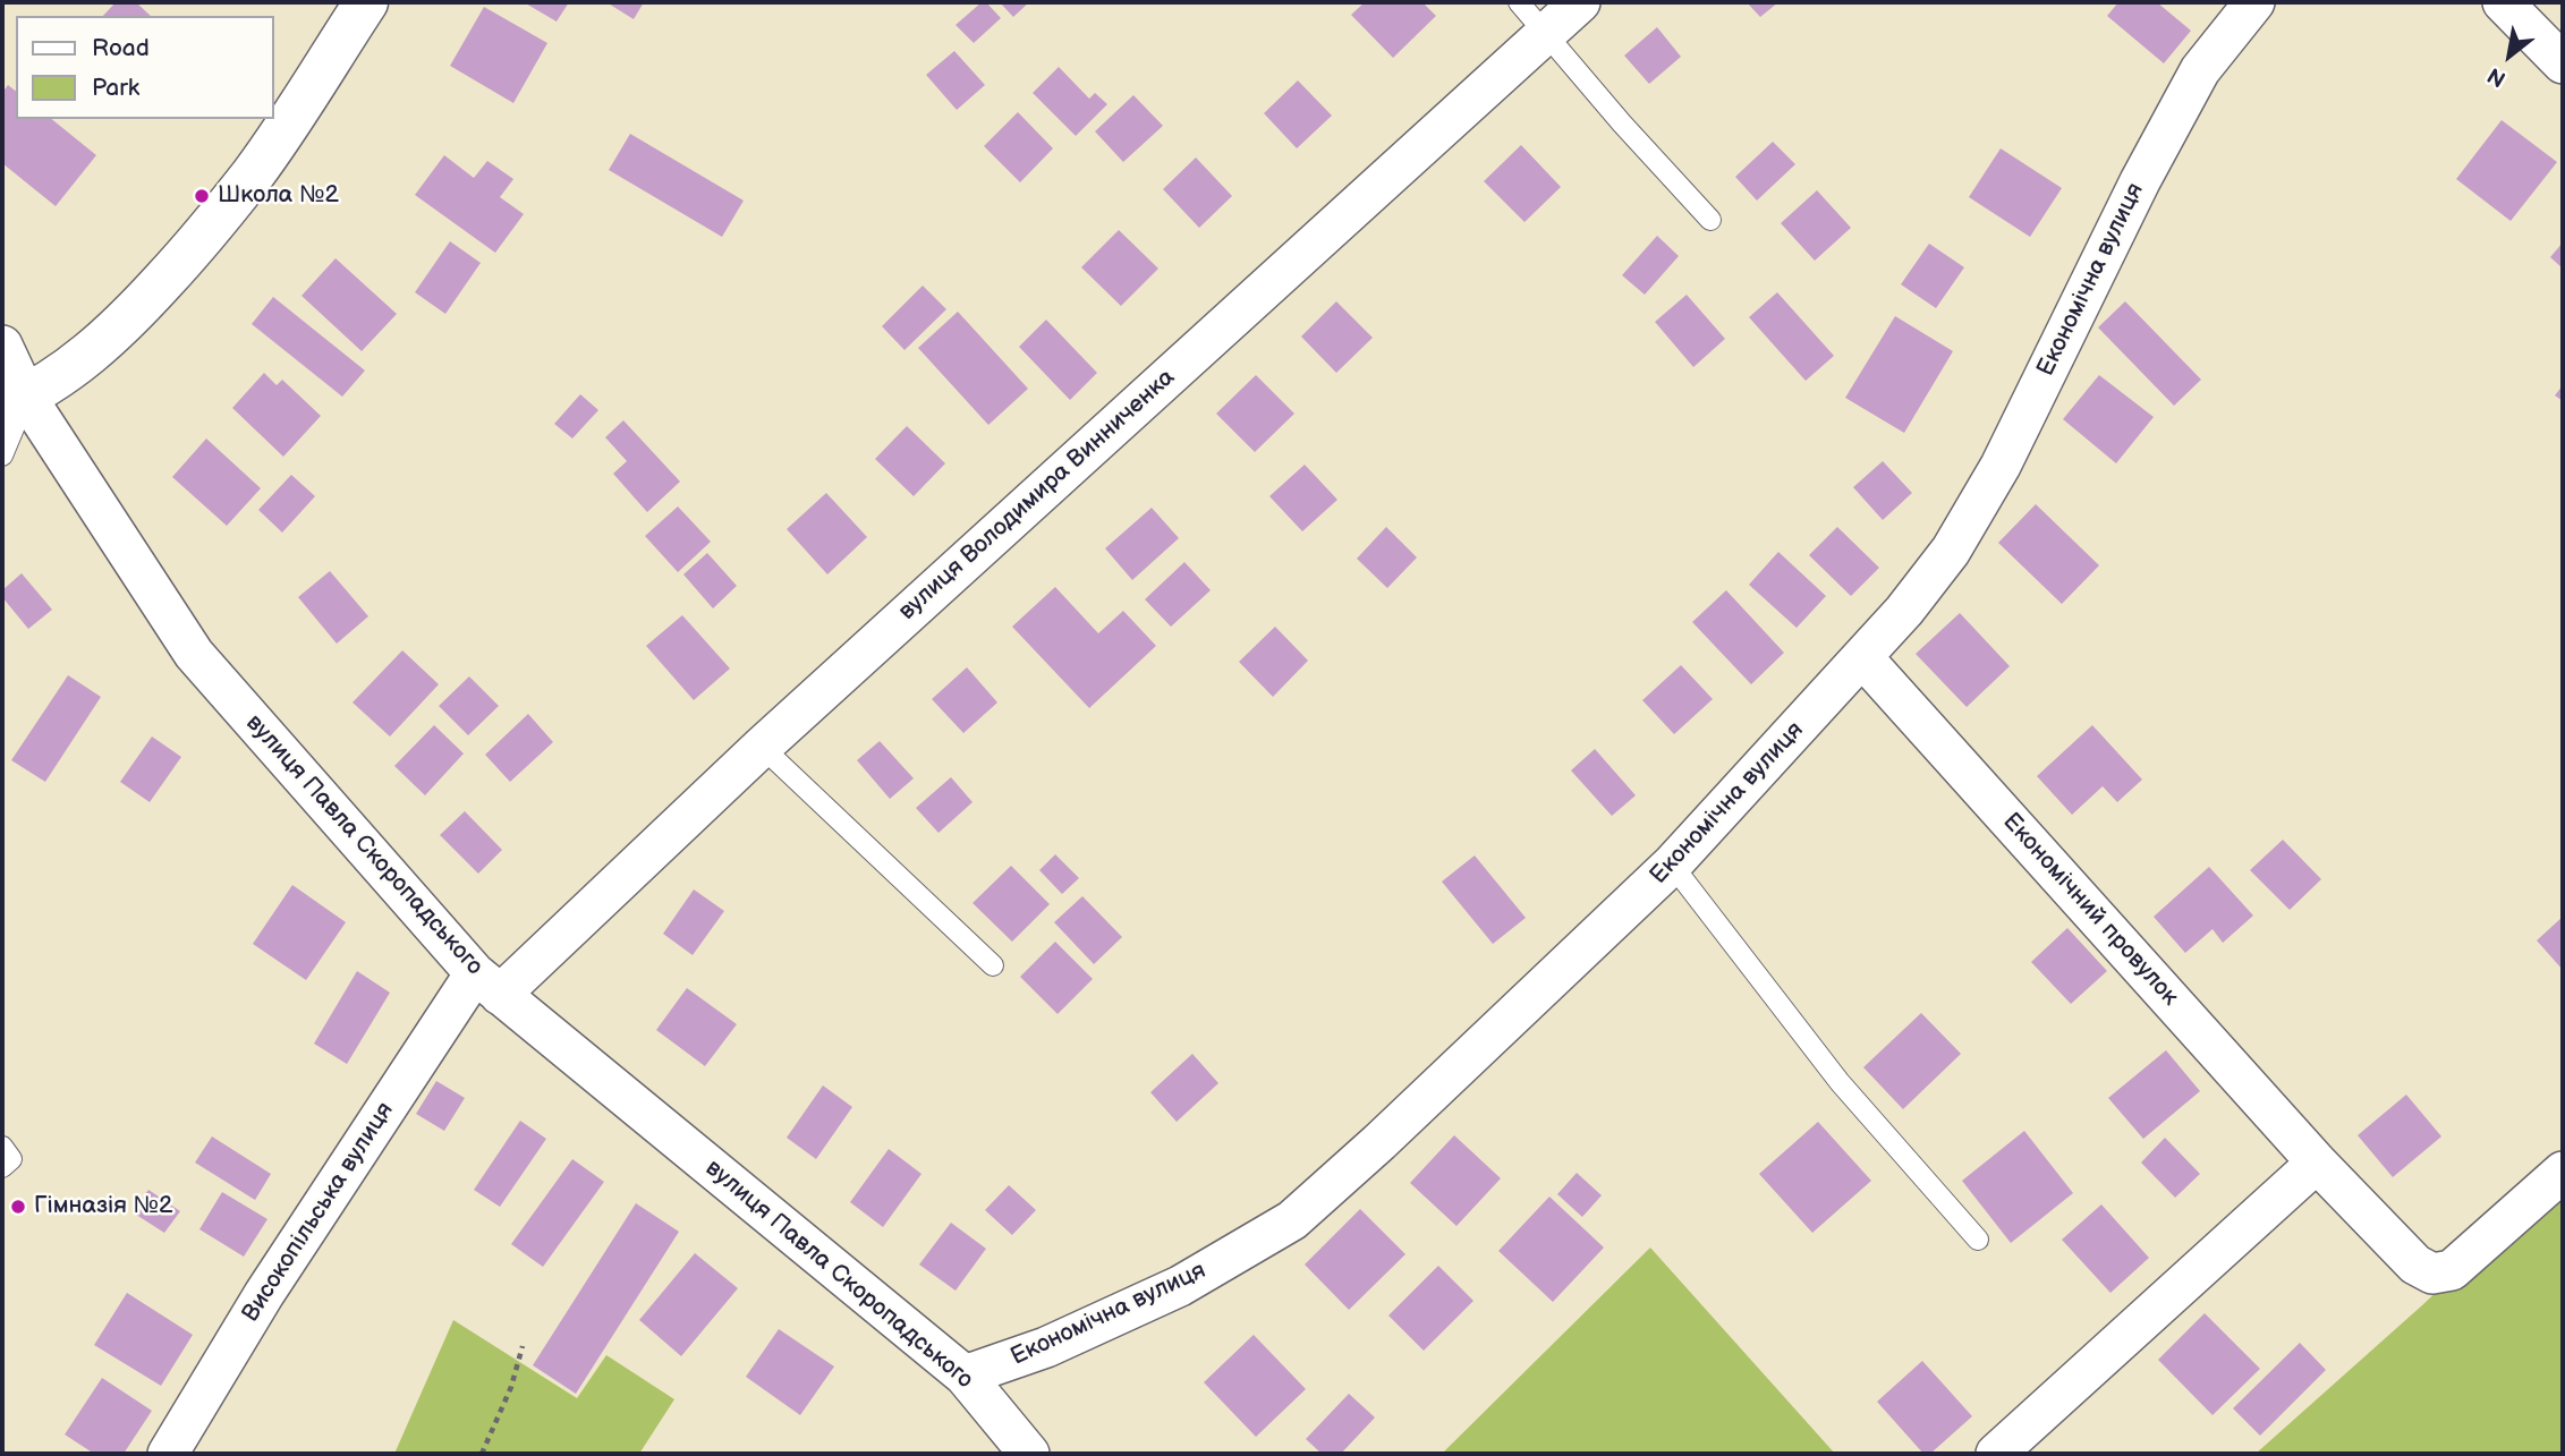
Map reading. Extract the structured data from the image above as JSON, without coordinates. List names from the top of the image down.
{
  "streets": {
    "street": [
      "Економічна вулиця",
      "вулиця Володимира Винниченка",
      "вулиця Павла Скоропадського",
      "Економічний провулок",
      "Високопільська вулиця"
    ]
  },
  "crossings": [
    ["Економічна вулиця", "вулиця Павла Скоропадського"],
    ["Економічна вулиця", "Економічний провулок"],
    ["вулиця Володимира Винниченка", "вулиця Павла Скоропадського"],
    ["вулиця Володимира Винниченка", "Високопільська вулиця"],
    ["вулиця Павла Скоропадського", "Високопільська вулиця"]
  ],
  "places": ["Школа №2", "Гімназія №2"],
  "legend": ["Road", "Park"],
  "north": "bottom left"
}
